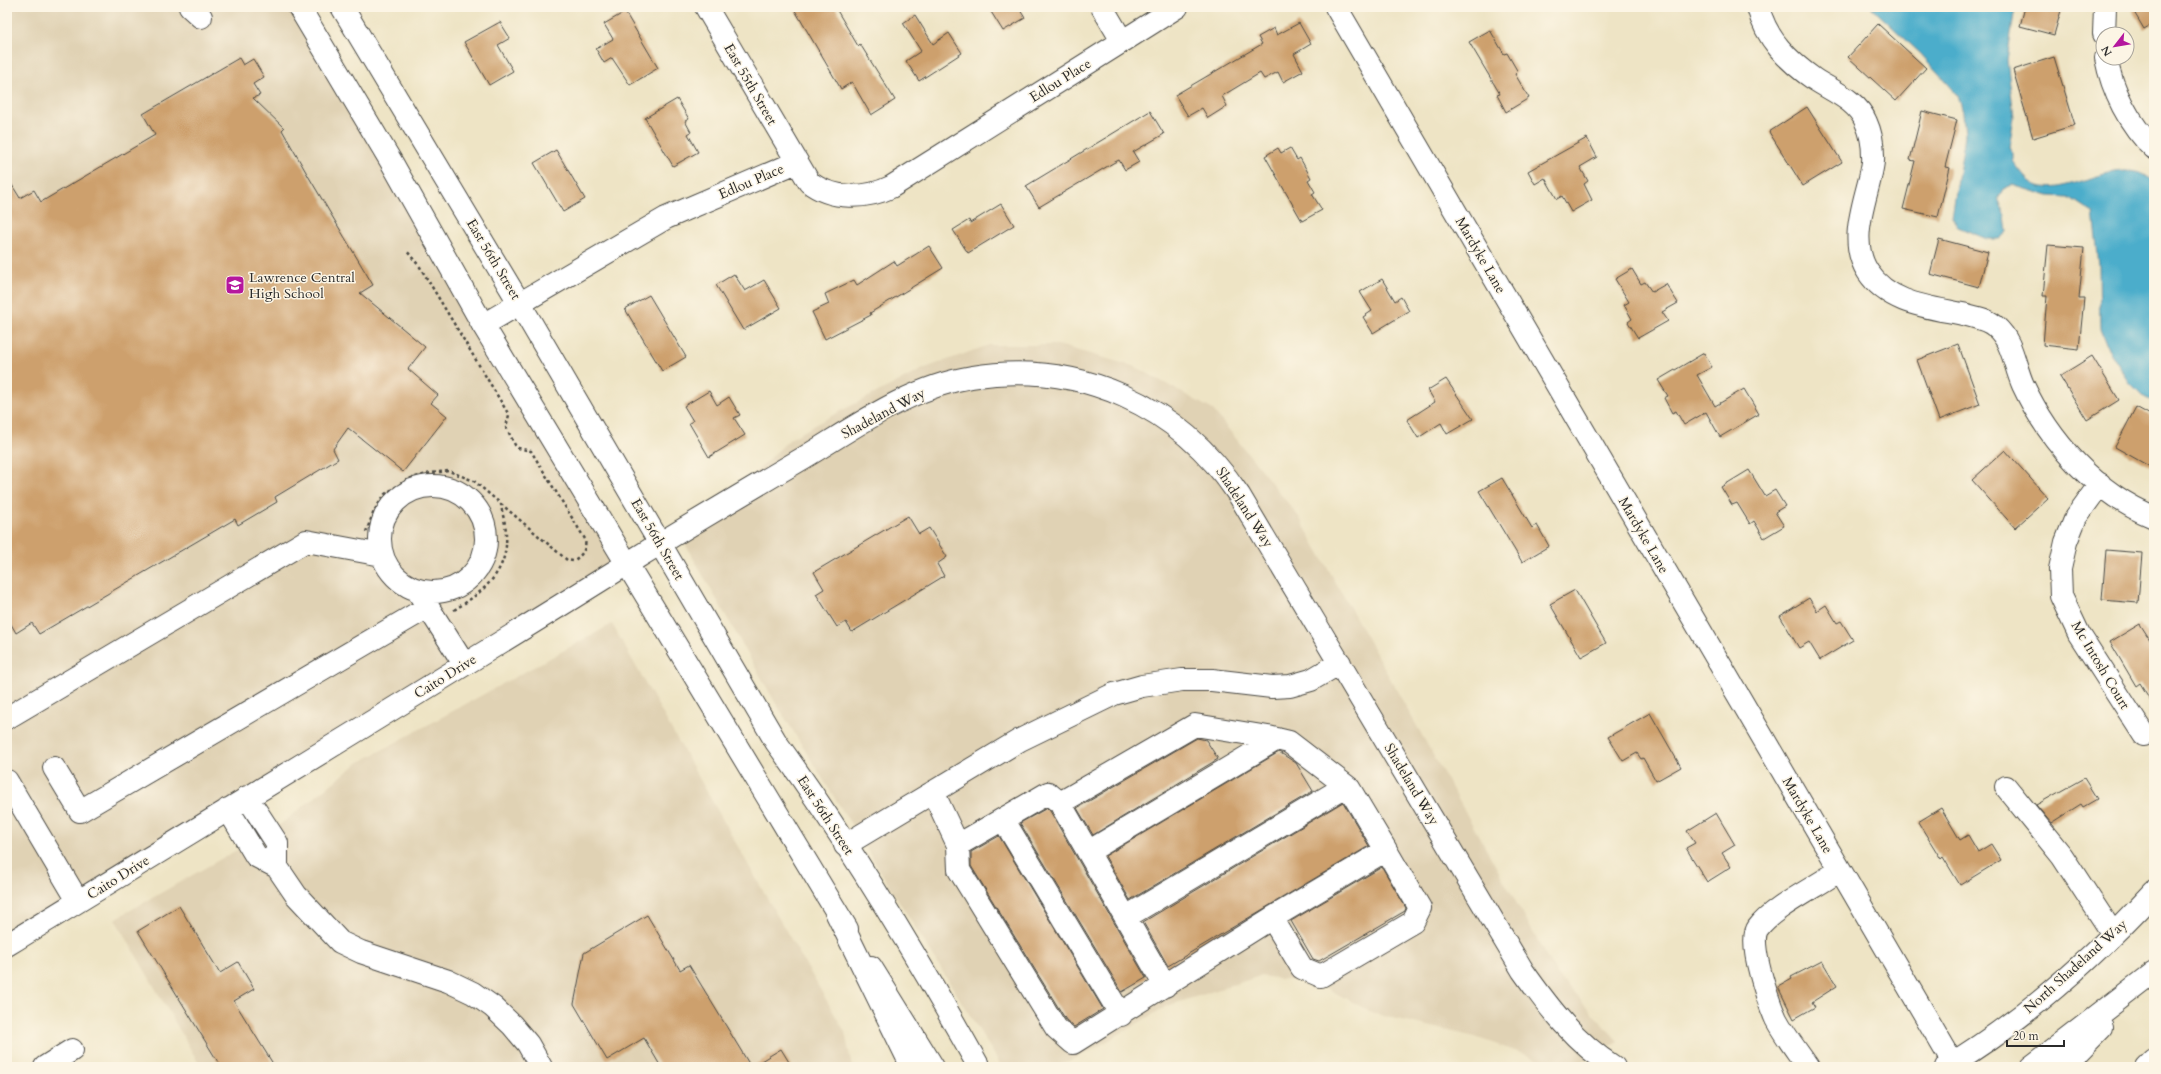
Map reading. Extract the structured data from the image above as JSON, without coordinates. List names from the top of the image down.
{
  "streets": {
    "main road": [
      "Edlou Place",
      "East 55th Street",
      "Mardyke Lane",
      "East 56th Street",
      "Shadeland Way",
      "Mc Intosh Court",
      "Caito Drive",
      "North Shadeland Way"
    ]
  },
  "crossings": [
    ["Edlou Place", "East 55th Street"],
    ["Edlou Place", "East 56th Street"],
    ["Mardyke Lane", "North Shadeland Way"],
    ["East 56th Street", "Shadeland Way"],
    ["East 56th Street", "Caito Drive"],
    ["Shadeland Way", "Caito Drive"]
  ],
  "places": {
    "school or university": ["Lawrence Central High School"]
  },
  "scale_bar": "20 m",
  "north": "bottom left"
}
